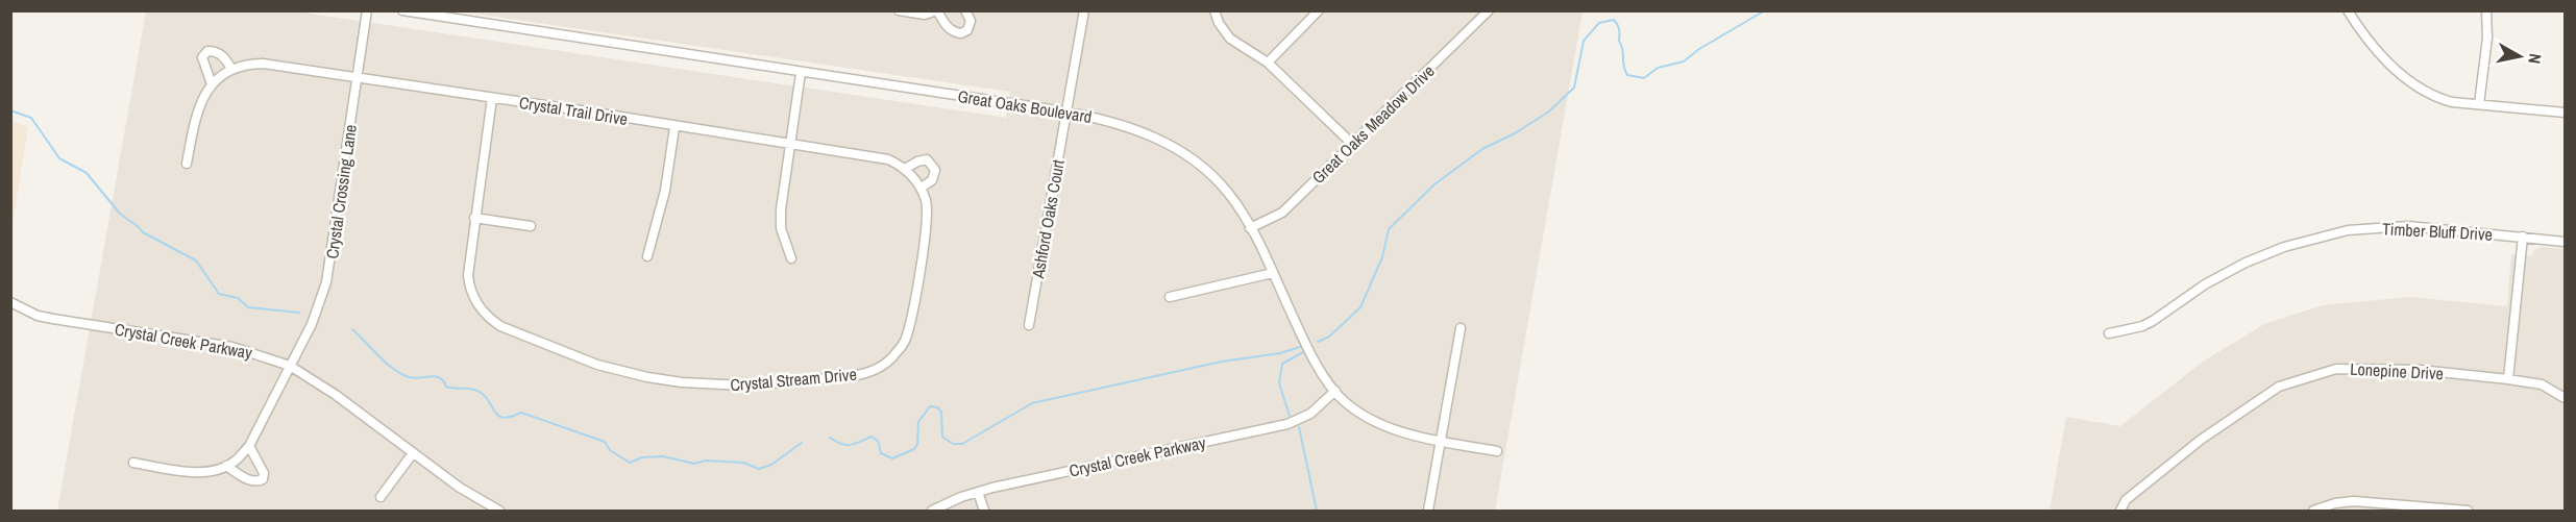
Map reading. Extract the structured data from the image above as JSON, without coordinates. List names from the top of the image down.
{
  "streets": {
    "street": [
      "Great Oaks Boulevard",
      "Crystal Trail Drive",
      "Great Oaks Meadow Drive",
      "Crystal Crossing Lane",
      "Ashford Oaks Court",
      "Timber Bluff Drive",
      "Crystal Creek Parkway",
      "Lonepine Drive",
      "Crystal Stream Drive"
    ]
  },
  "crossings": [
    ["Great Oaks Boulevard", "Great Oaks Meadow Drive"],
    ["Great Oaks Boulevard", "Ashford Oaks Court"],
    ["Great Oaks Boulevard", "Crystal Creek Parkway"],
    ["Crystal Trail Drive", "Crystal Crossing Lane"],
    ["Crystal Trail Drive", "Crystal Stream Drive"],
    ["Crystal Crossing Lane", "Crystal Creek Parkway"]
  ],
  "north": "right"
}
